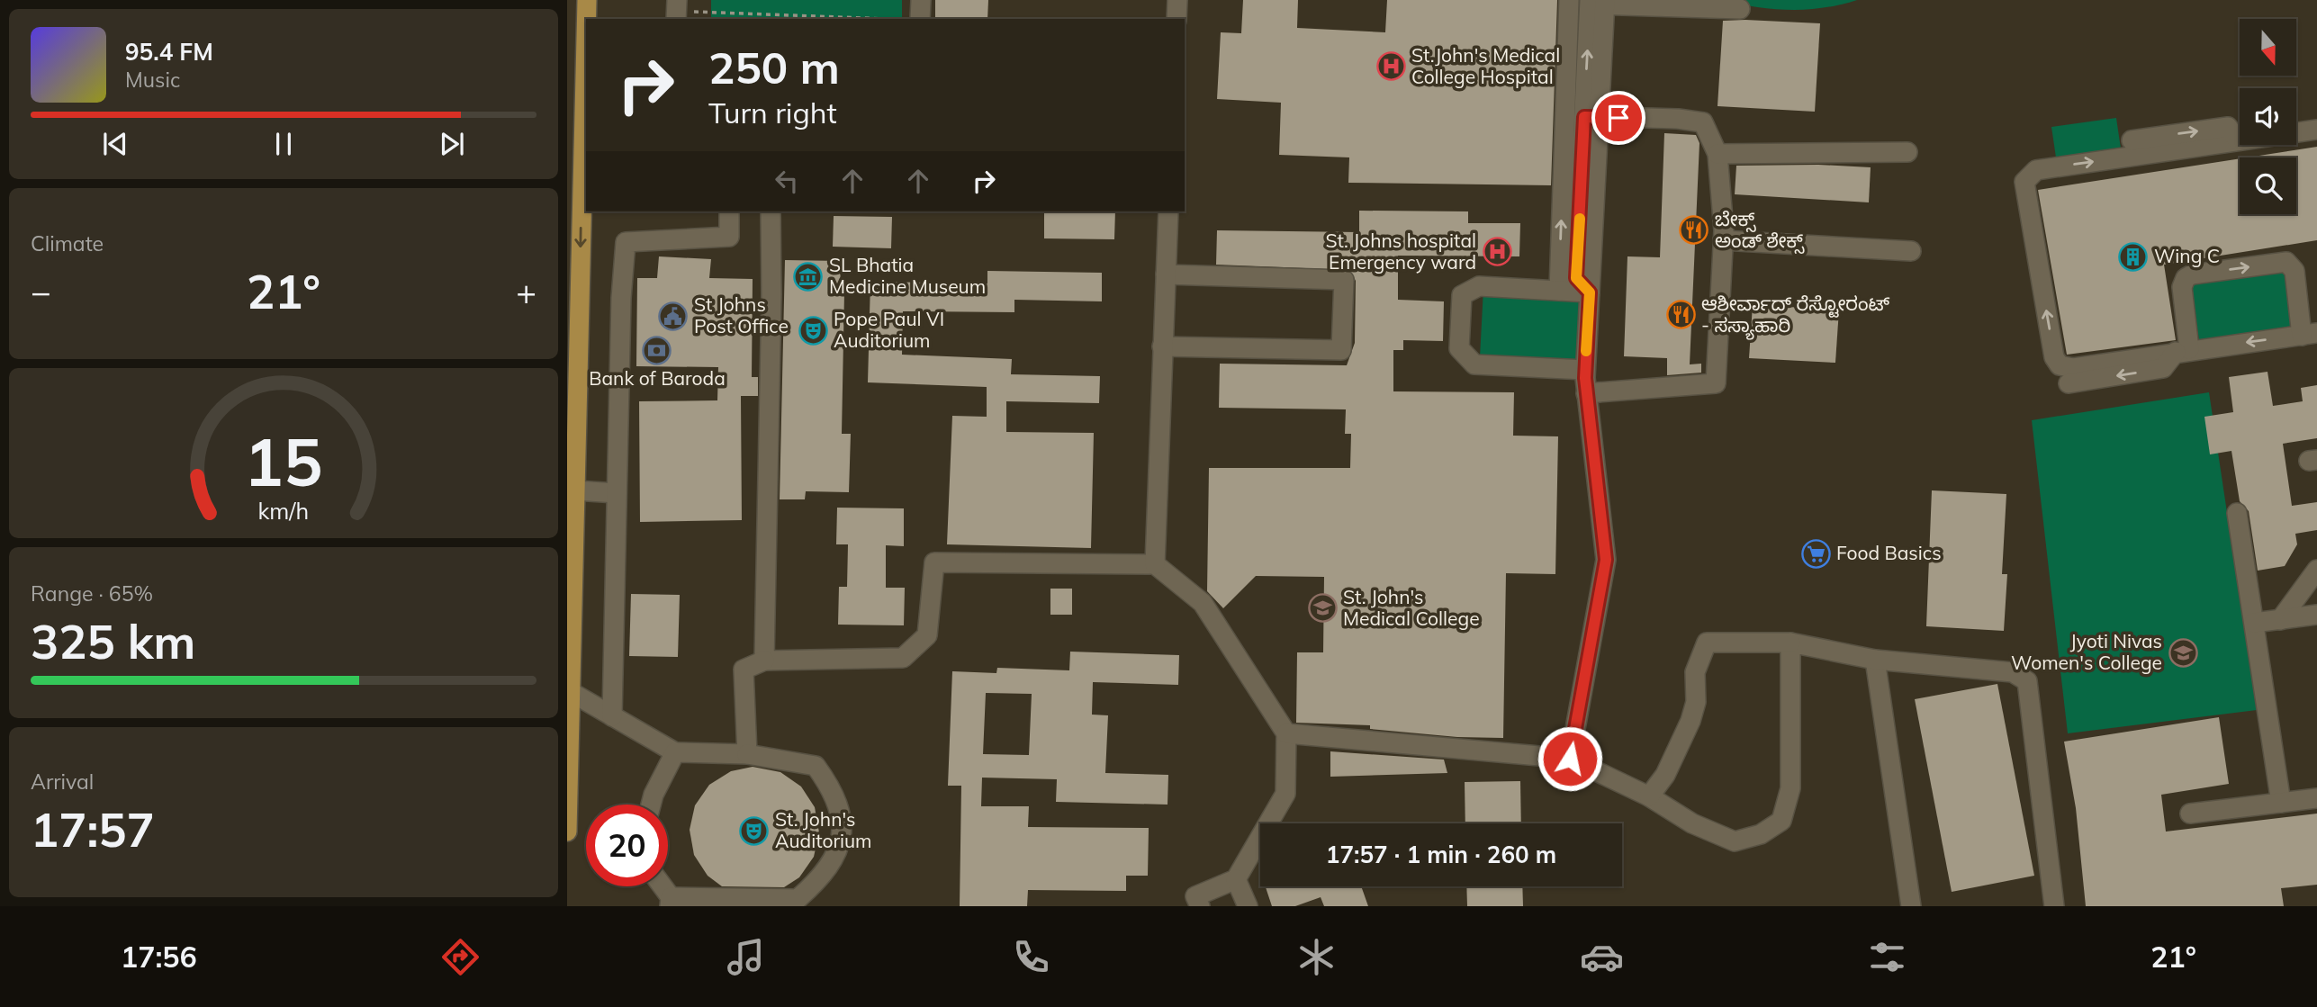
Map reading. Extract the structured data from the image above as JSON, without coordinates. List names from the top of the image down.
{
  "places": {
    "hospital": ["St.John's Medical College Hospital", "St. Johns hospital Emergency ward"],
    "restaurant": ["ಬೇಕ್ಸ್ ಅಂಡ್ ಶೇಕ್ಸ್", "ಆಶೀರ್ವಾದ್ ರೆಸ್ಟೋರಂಟ್ - ಸಸ್ಯಾಹಾರಿ"],
    "building": ["Wing C"],
    "museum": ["SL Bhatia Medicine Museum"],
    "public building": ["St Johns Post Office"],
    "theatre": ["Pope Paul VI Auditorium", "St. John's Auditorium"],
    "bank": ["Bank of Baroda"],
    "supermarket": ["Food Basics"],
    "school or university": ["St. John's Medical College", "Jyoti Nivas Women's College"]
  },
  "north": "bottom",
  "page": {
    "turn": ["250 m", "Turn right"],
    "song": ["95.4 FM", "Music"],
    "tile": [
      "Climate",
      ["Range · 65%", "325 km"],
      ["Arrival", "17:57"]
    ],
    "heat": ["−", "21°", "+"],
    "limit": "20",
    "trip": "17:57 · 1 min · 260 m",
    "tabs": ["17:56", "21°"],
    "gauge": ["15", "km/h"]
  }
}
